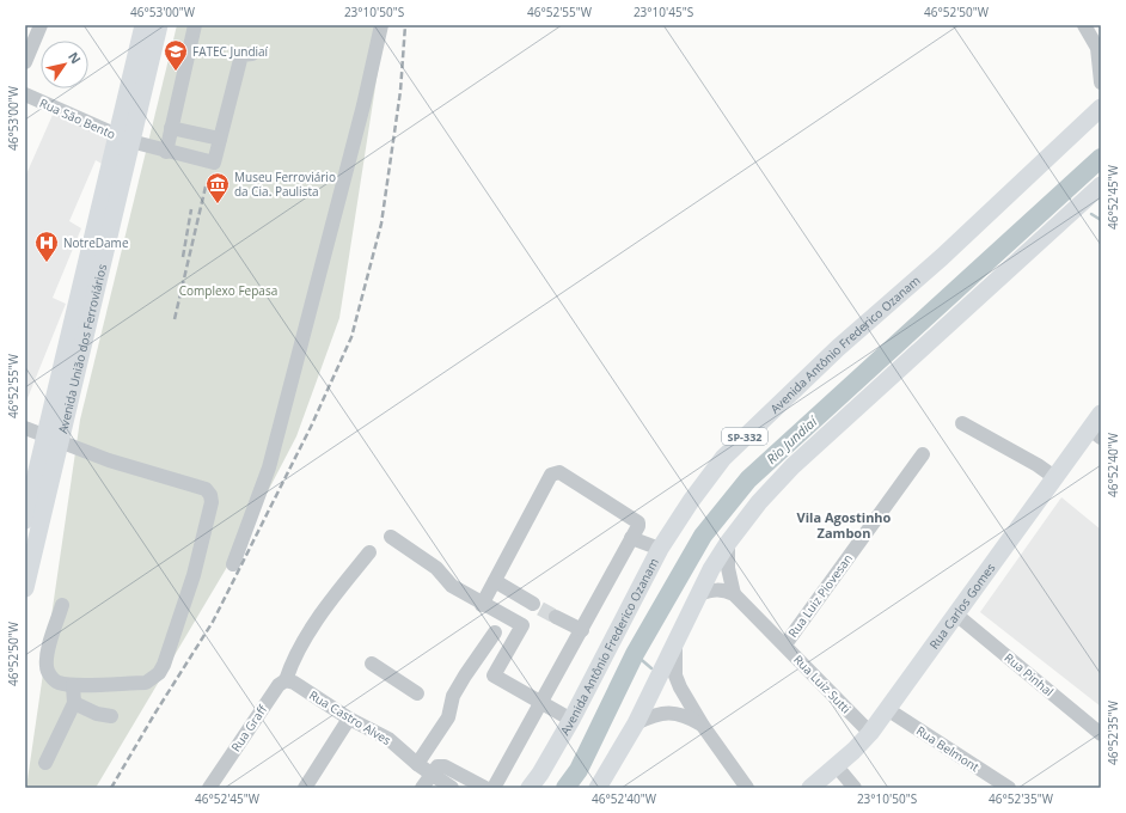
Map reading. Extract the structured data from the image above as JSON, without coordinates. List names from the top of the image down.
{
  "streets": {
    "main road": [
      "Avenida Antônio Frederico Ozanam",
      "Avenida União dos Ferroviários",
      "SP-332",
      "Rua Carlos Gomes"
    ],
    "street": [
      "Rua São Bento",
      "Rua Luiz Piovesan",
      "Rua Pinhal",
      "Rua Luiz Sutti",
      "Rua Castro Alves",
      "Rua Graff",
      "Rua Belmont"
    ]
  },
  "crossings": [
    ["Rua São Bento", "Avenida União dos Ferroviários"],
    ["Rua Luiz Piovesan", "Rua Luiz Sutti"],
    ["Rua Carlos Gomes", "Rua Pinhal"],
    ["Rua Carlos Gomes", "Rua Luiz Sutti"],
    ["Rua Carlos Gomes", "Rua Belmont"],
    ["Rua Castro Alves", "Rua Graff"]
  ],
  "districts": ["Vila Agostinho Zambon"],
  "water": ["Rio Jundiaí"],
  "parks": ["Complexo Fepasa"],
  "places": {
    "school or university": ["FATEC Jundiaí"],
    "museum": ["Museu Ferroviário da Cia. Paulista"],
    "hospital": ["NotreDame"]
  },
  "north": "top right",
  "coordinates": [
    "46°53'00\"W",
    "23°10'50\"S",
    "46°52'55\"W",
    "23°10'45\"S",
    "46°52'50\"W",
    "46°52'45\"W",
    "46°52'40\"W",
    "46°52'35\"W"
  ]
}
